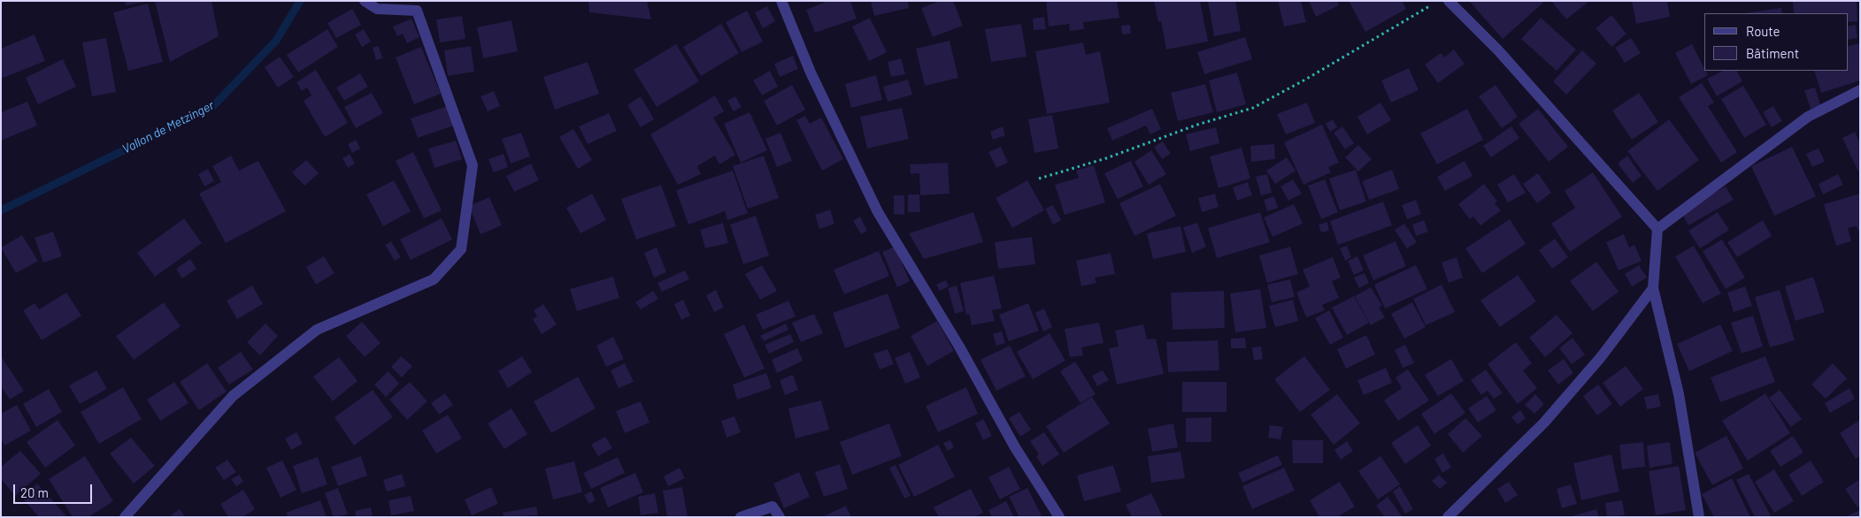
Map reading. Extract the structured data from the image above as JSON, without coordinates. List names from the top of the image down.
{
  "water": ["Vallon de Metzinger"],
  "legend": ["Route", "Bâtiment"],
  "scale_bar": "20 m"
}
